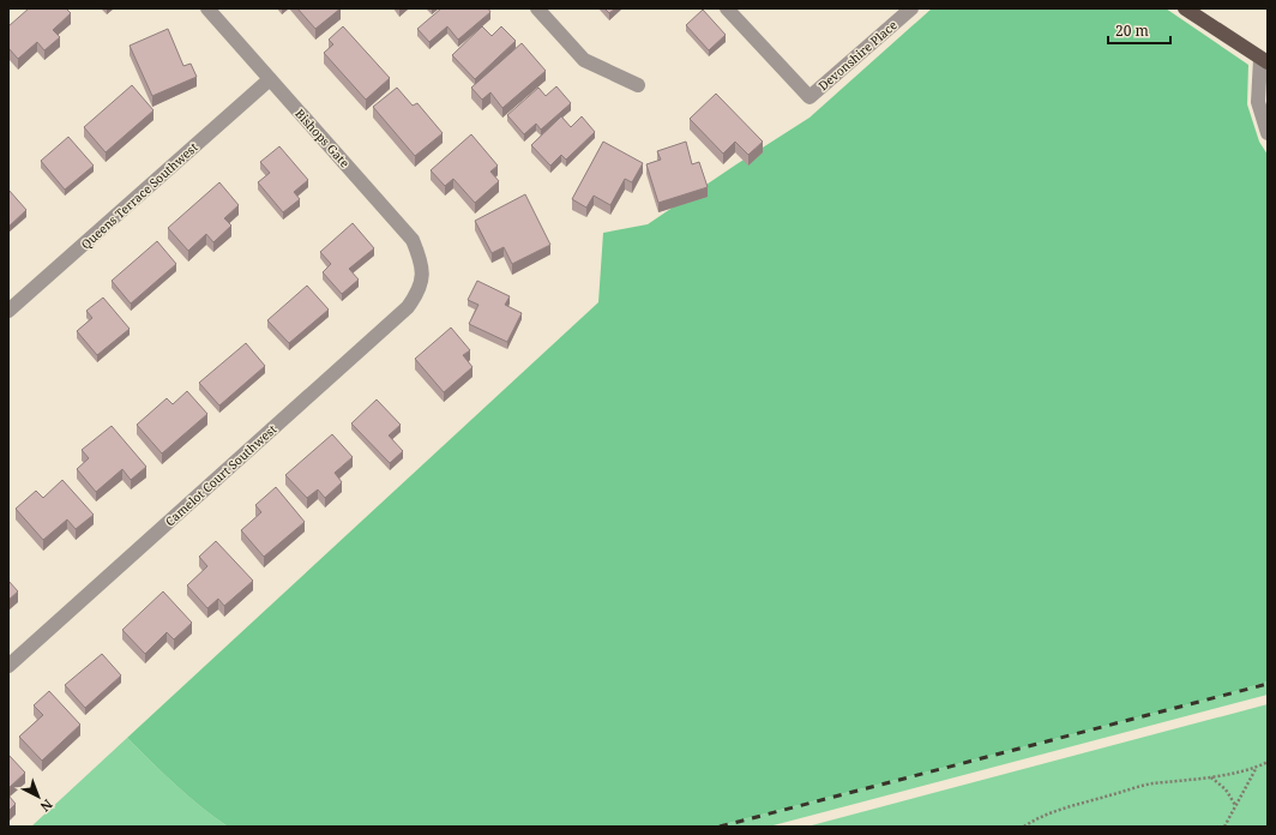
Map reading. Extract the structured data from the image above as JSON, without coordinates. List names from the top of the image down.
{
  "streets": {
    "street": [
      "Devonshire Place",
      "Bishops Gate",
      "Queens Terrace Southwest",
      "Camelot Court Southwest"
    ]
  },
  "crossings": [
    ["Bishops Gate", "Queens Terrace Southwest"],
    ["Bishops Gate", "Camelot Court Southwest"]
  ],
  "scale_bar": "20 m",
  "north": "bottom right"
}
